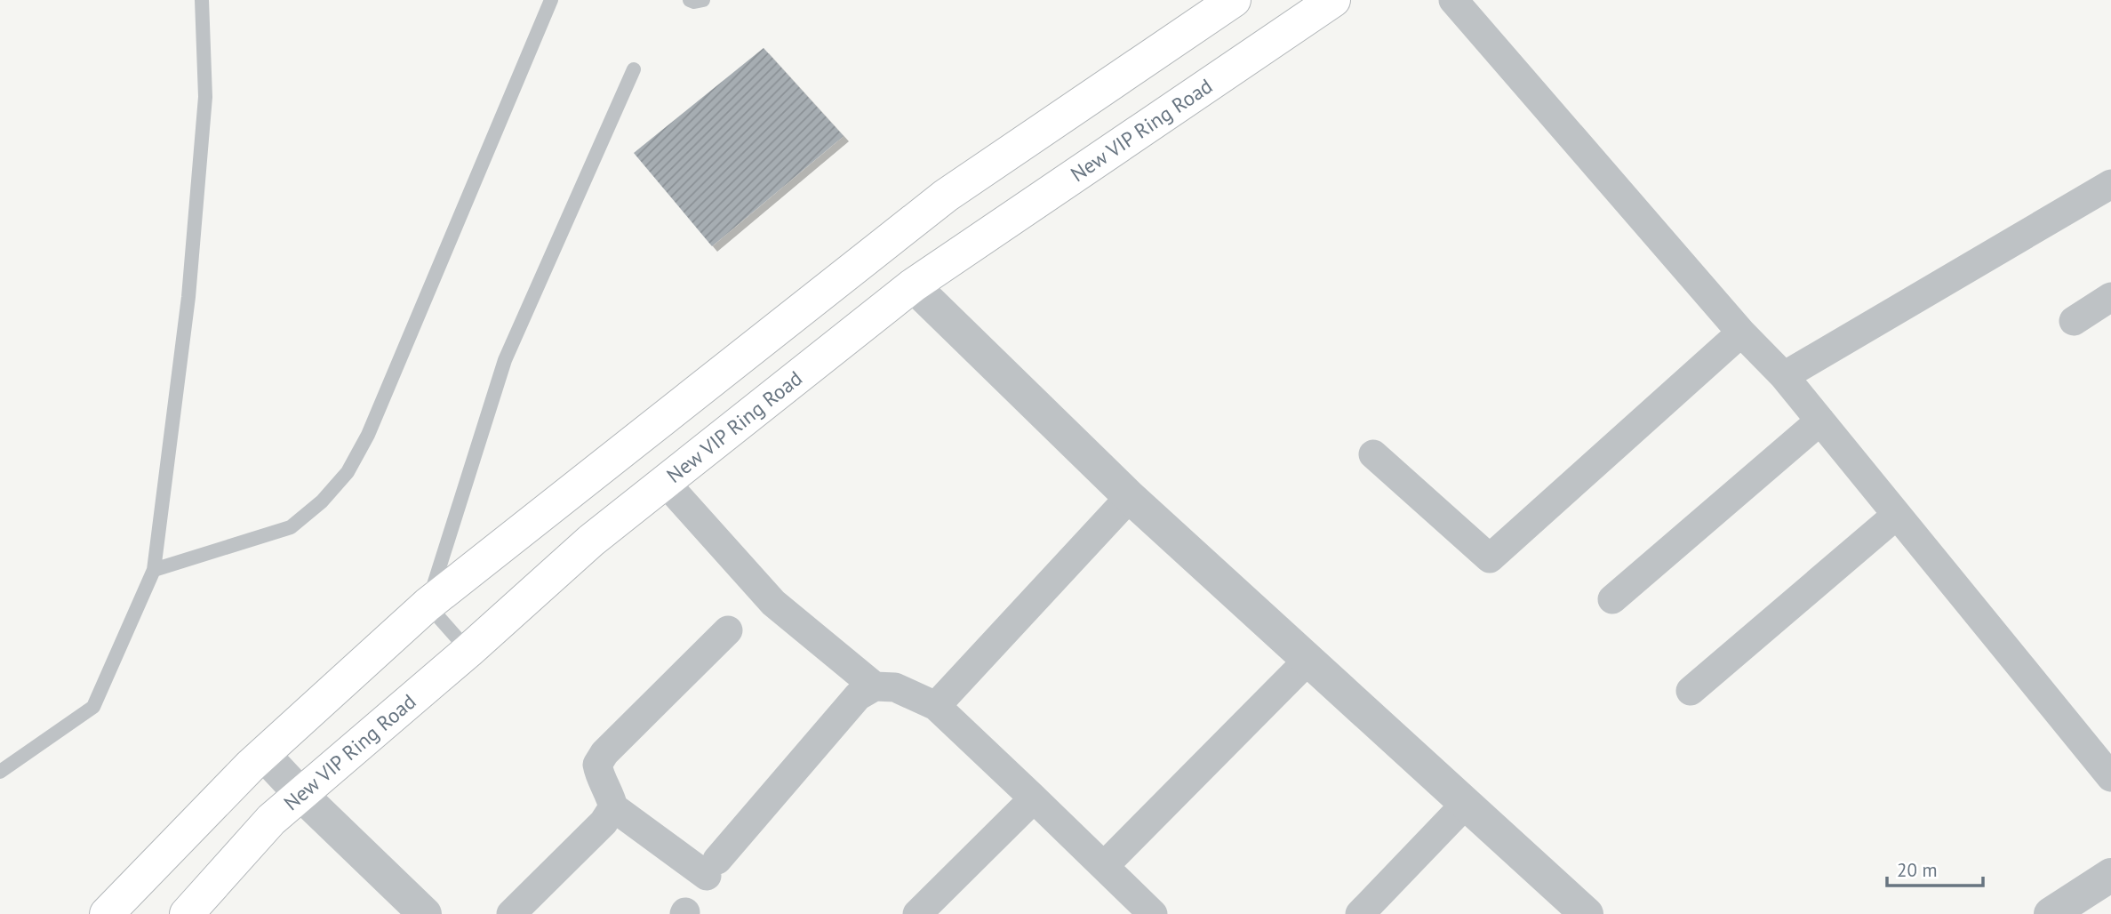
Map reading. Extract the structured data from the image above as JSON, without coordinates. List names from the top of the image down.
{
  "streets": {
    "main road": ["New VIP Ring Road"]
  },
  "scale_bar": "20 m"
}
